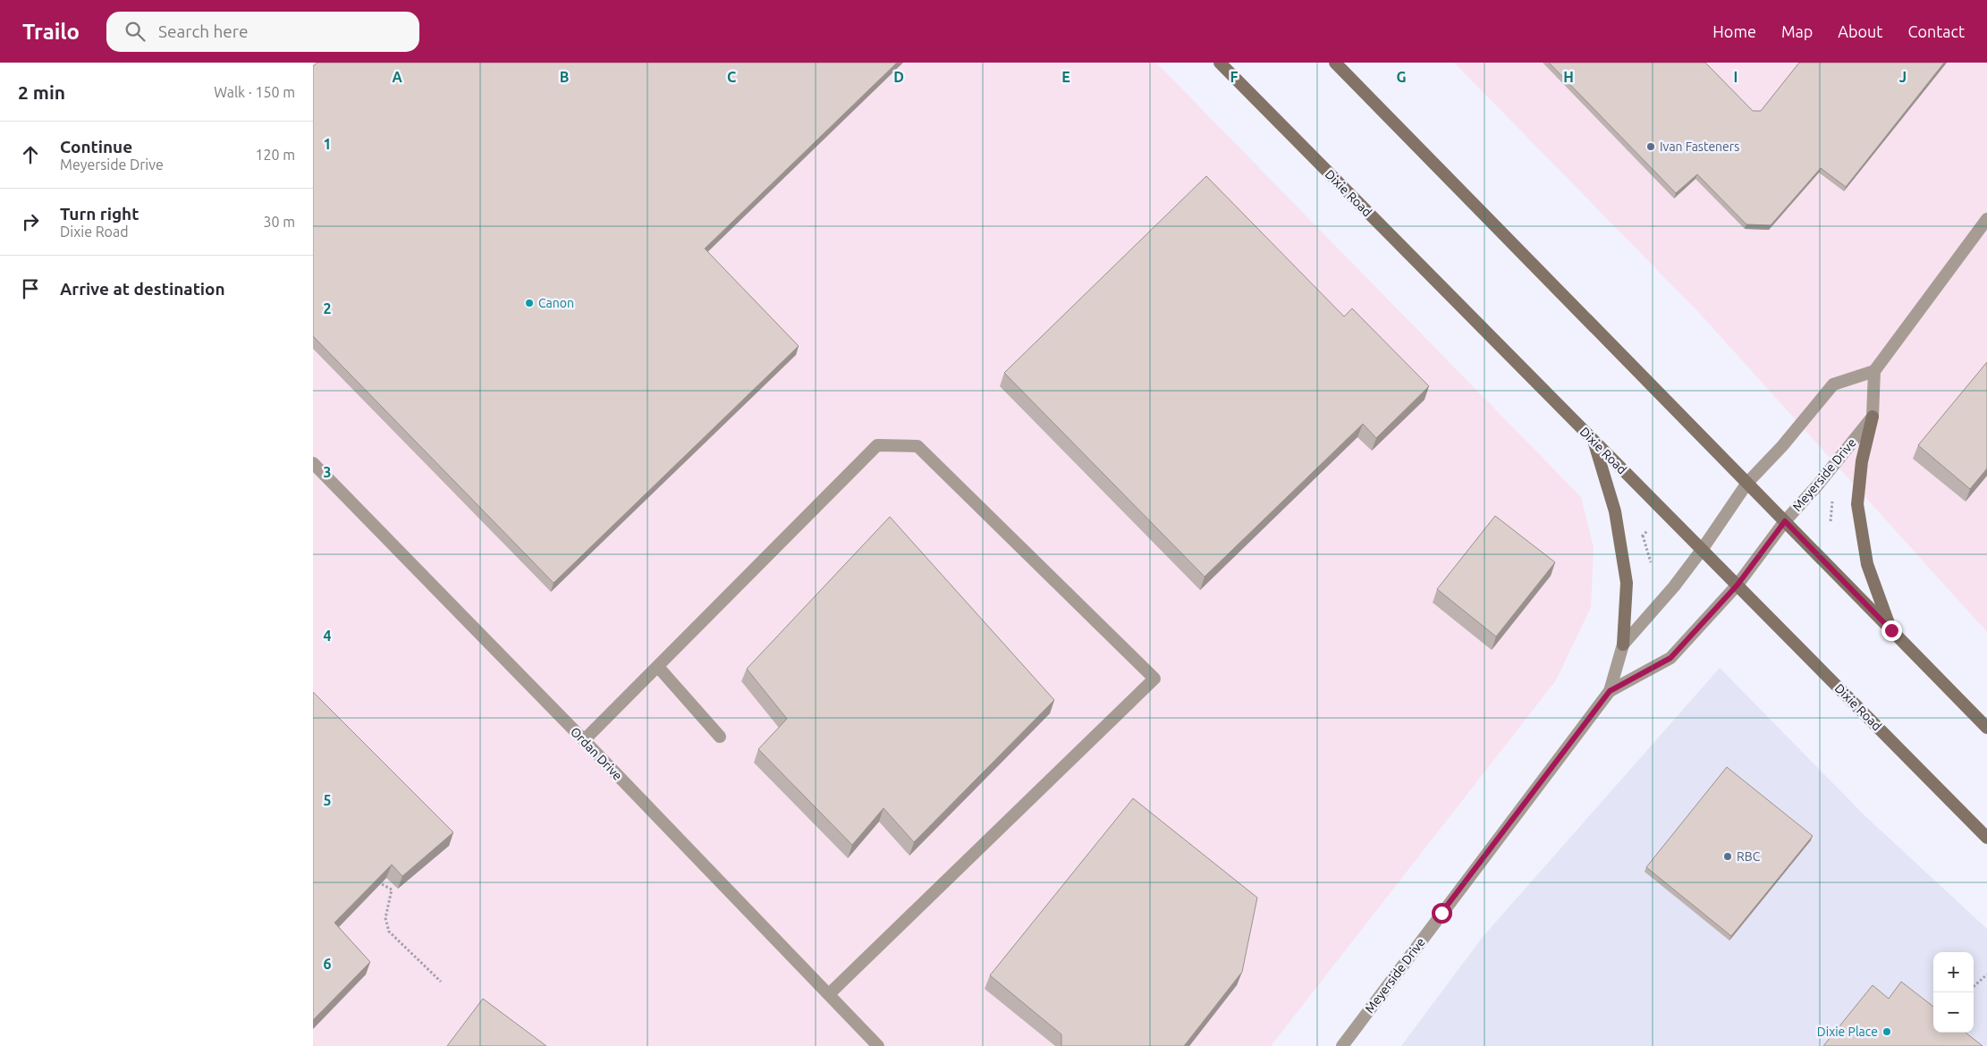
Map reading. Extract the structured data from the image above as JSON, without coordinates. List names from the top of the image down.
{
  "streets": {
    "main road": ["Dixie Road"],
    "street": ["Meyerside Drive", "Ordan Drive"]
  },
  "crossings": [
    ["Dixie Road", "Meyerside Drive"]
  ],
  "places": [
    "Ivan Fasteners",
    "Canon",
    "RBC",
    "Dixie Place"
  ],
  "page": {
    "header": "Trailo",
    "search": "Search here",
    "nav": [
      "Home",
      "Map",
      "About",
      "Contact"
    ],
    "heading": ["2 min", "Walk · 150 m"],
    "list": [
      ["Continue", "Meyerside Drive", "120 m"],
      ["Turn right", "Dixie Road", "30 m"],
      "Arrive at destination"
    ],
    "map_buttons": ["+", "−"]
  },
  "grid": {
    "columns": [
      "A",
      "B",
      "C",
      "D",
      "E",
      "F",
      "G",
      "H",
      "I",
      "J"
    ],
    "rows": [
      "1",
      "2",
      "3",
      "4",
      "5",
      "6"
    ]
  }
}
